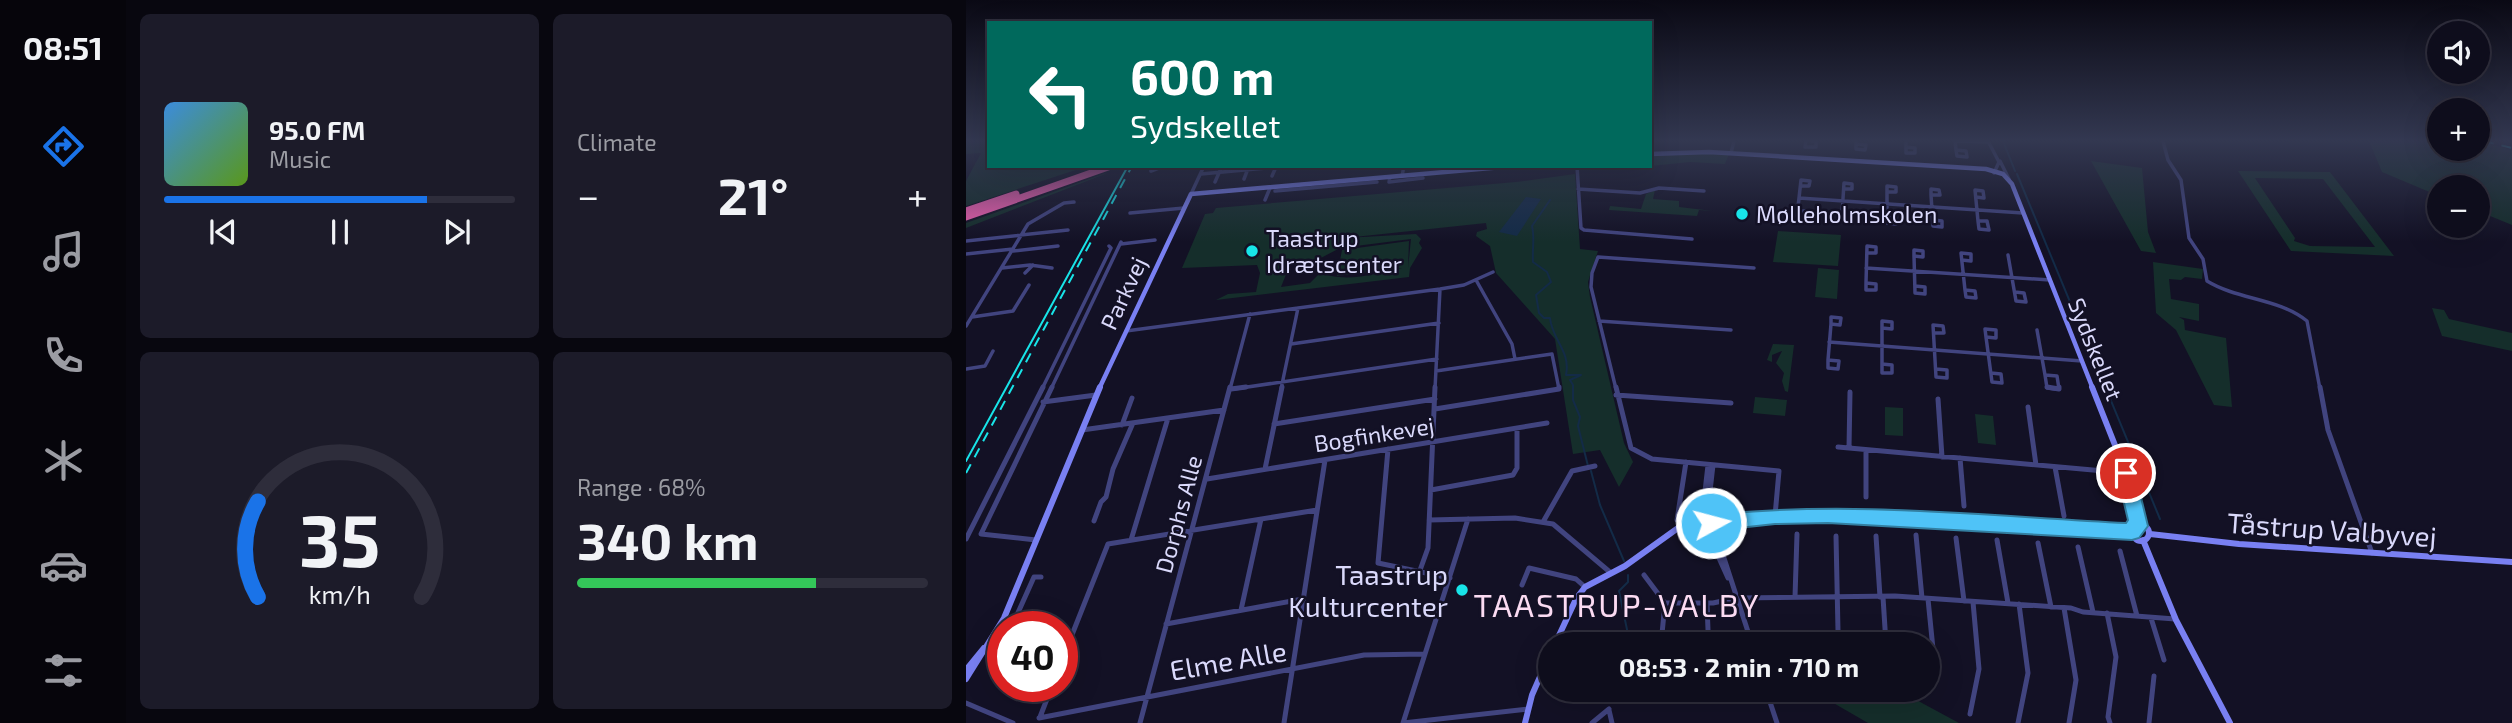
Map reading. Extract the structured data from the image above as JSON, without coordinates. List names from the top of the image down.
{
  "streets": {
    "street": [
      "Parkvej",
      "Sydskellet",
      "Bogfinkevej",
      "Dorphs Alle",
      "Tåstrup Valbyvej",
      "Elme Alle"
    ]
  },
  "crossings": [
    ["Bogfinkevej", "Dorphs Alle"],
    ["Dorphs Alle", "Elme Alle"]
  ],
  "districts": ["TAASTRUP-VALBY"],
  "places": ["Mølleholmskolen", "Taastrup Idrætscenter", "Taastrup Kulturcenter"],
  "page": {
    "tabs": "08:51",
    "tile": [
      "Climate",
      ["Range · 68%", "340 km"]
    ],
    "map_buttons": ["+", "−"],
    "turn": ["600 m", "Sydskellet"],
    "song": ["95.0 FM", "Music"],
    "heat": ["−", "21°", "+"],
    "limit": "40",
    "trip": "08:53 · 2 min · 710 m",
    "gauge": ["35", "km/h"]
  }
}
